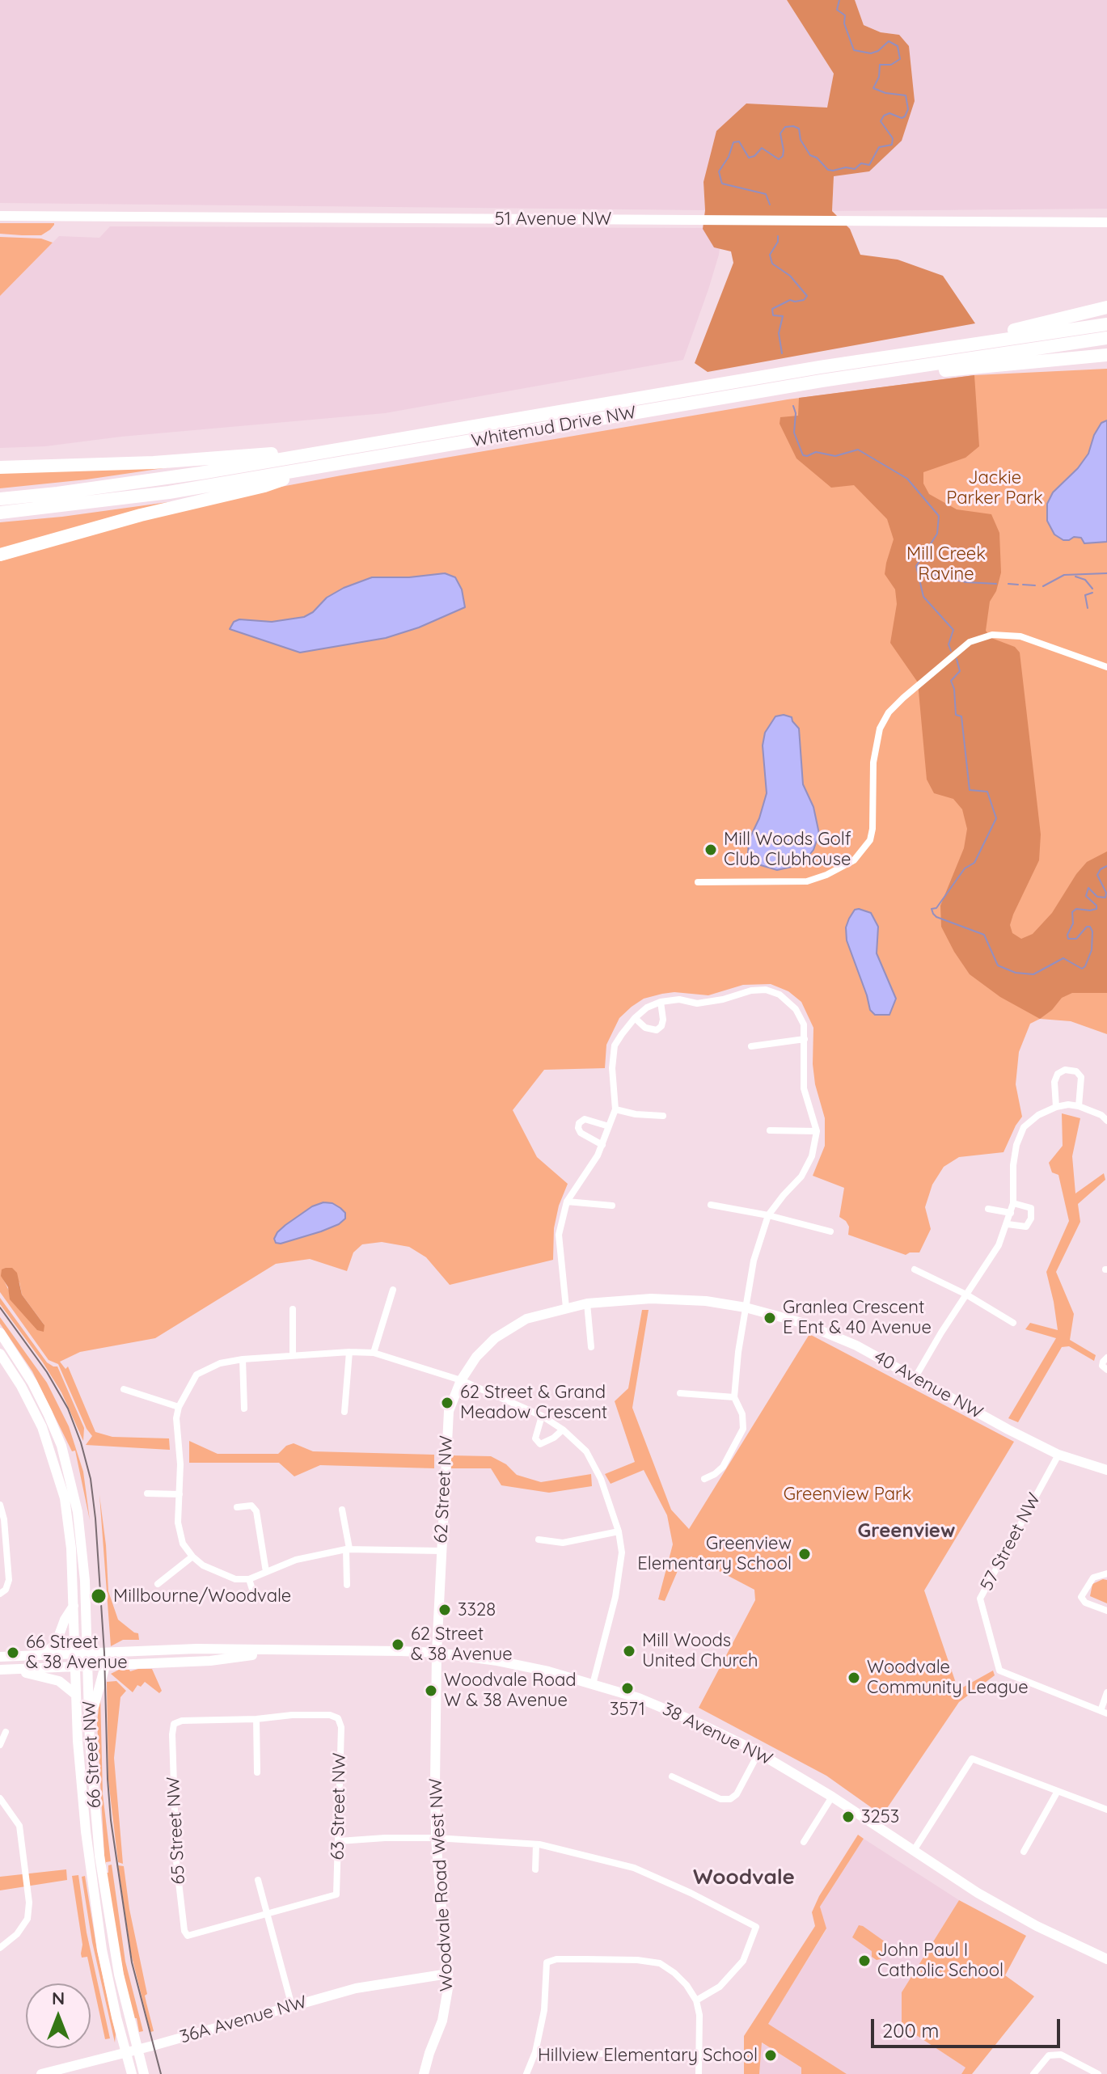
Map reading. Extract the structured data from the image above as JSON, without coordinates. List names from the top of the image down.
{
  "streets": {
    "highway": ["Whitemud Drive NW"],
    "street": [
      "51 Avenue NW",
      "40 Avenue NW",
      "62 Street NW",
      "57 Street NW",
      "38 Avenue NW",
      "66 Street NW",
      "63 Street NW",
      "65 Street NW",
      "Woodvale Road West NW",
      "36A Avenue NW"
    ]
  },
  "crossings": [
    ["40 Avenue NW", "62 Street NW"],
    ["40 Avenue NW", "57 Street NW"],
    ["62 Street NW", "38 Avenue NW"],
    ["62 Street NW", "Woodvale Road West NW"],
    ["38 Avenue NW", "66 Street NW"],
    ["38 Avenue NW", "Woodvale Road West NW"],
    ["66 Street NW", "36A Avenue NW"],
    ["63 Street NW", "65 Street NW"],
    ["Woodvale Road West NW", "36A Avenue NW"]
  ],
  "districts": ["Greenview", "Woodvale"],
  "parks": ["Jackie Parker Park", "Mill Creek Ravine", "Greenview Park"],
  "places": [
    "Mill Woods Golf Club Clubhouse",
    "Granlea Crescent E Ent & 40 Avenue",
    "62 Street & Grand Meadow Crescent",
    "Greenview Elementary School",
    "Millbourne/Woodvale",
    "3328",
    "62 Street & 38 Avenue",
    "Mill Woods United Church",
    "66 Street & 38 Avenue",
    "Woodvale Community League",
    "3571",
    "Woodvale Road W & 38 Avenue",
    "3253",
    "John Paul I Catholic School",
    "Hillview Elementary School"
  ],
  "scale_bar": "200 m",
  "north": "top"
}
